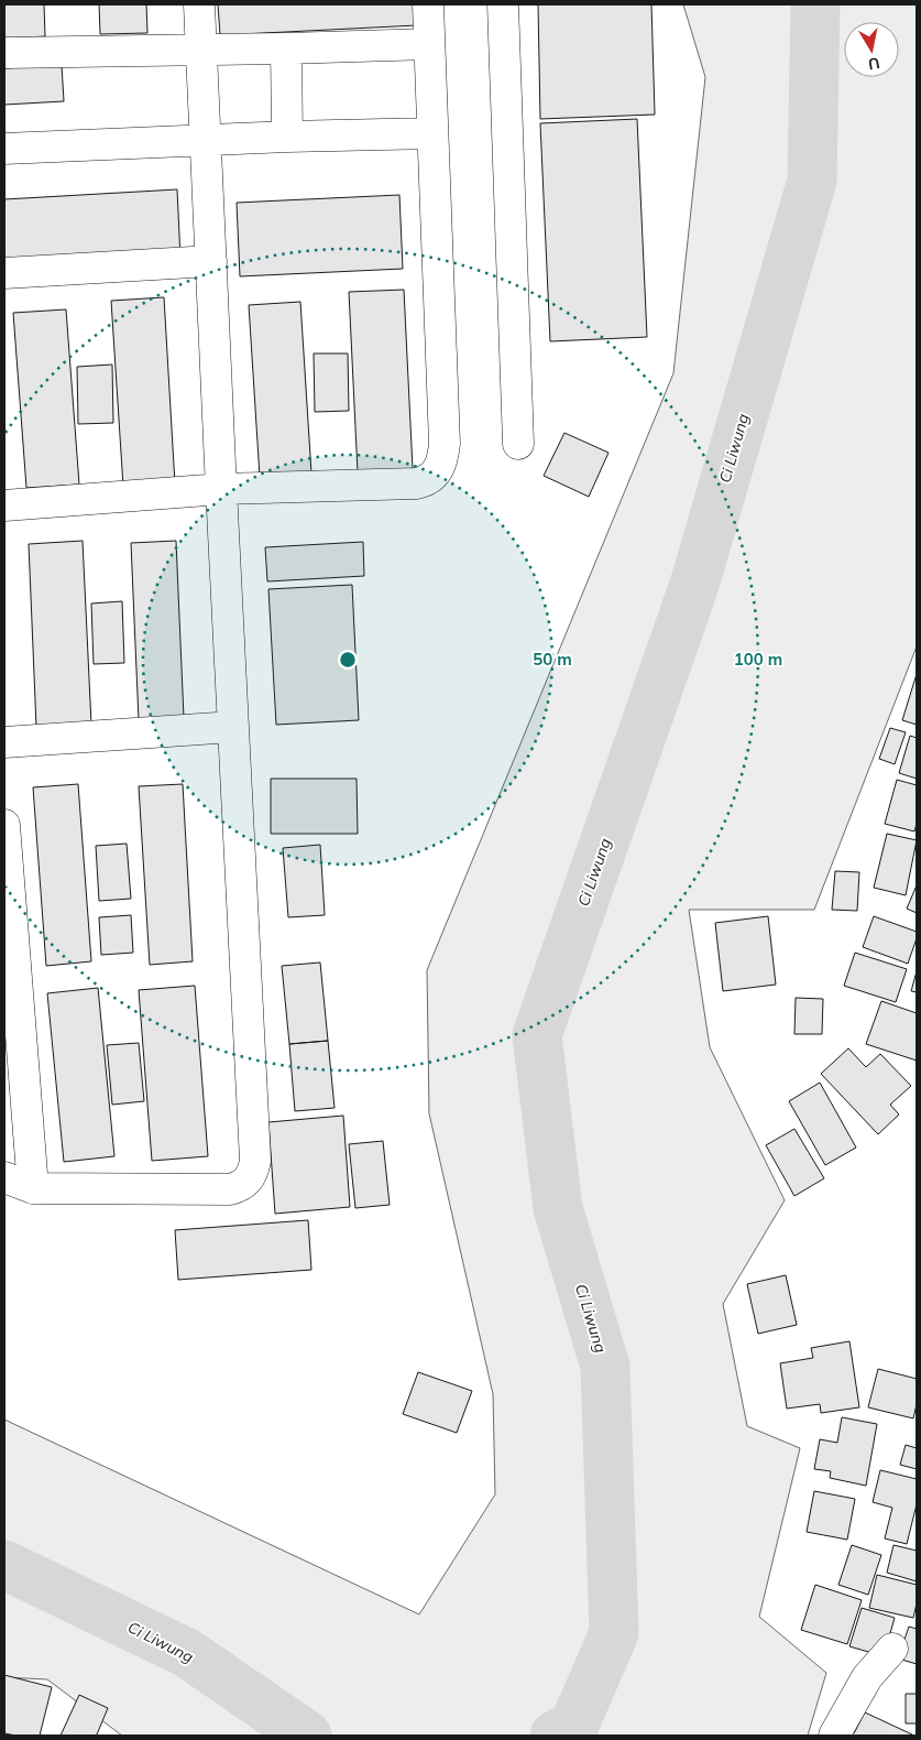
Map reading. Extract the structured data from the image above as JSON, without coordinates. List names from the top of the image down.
{
  "water": ["Ci Liwung"],
  "north": "bottom",
  "rings": ["50 m", "100 m"]
}
